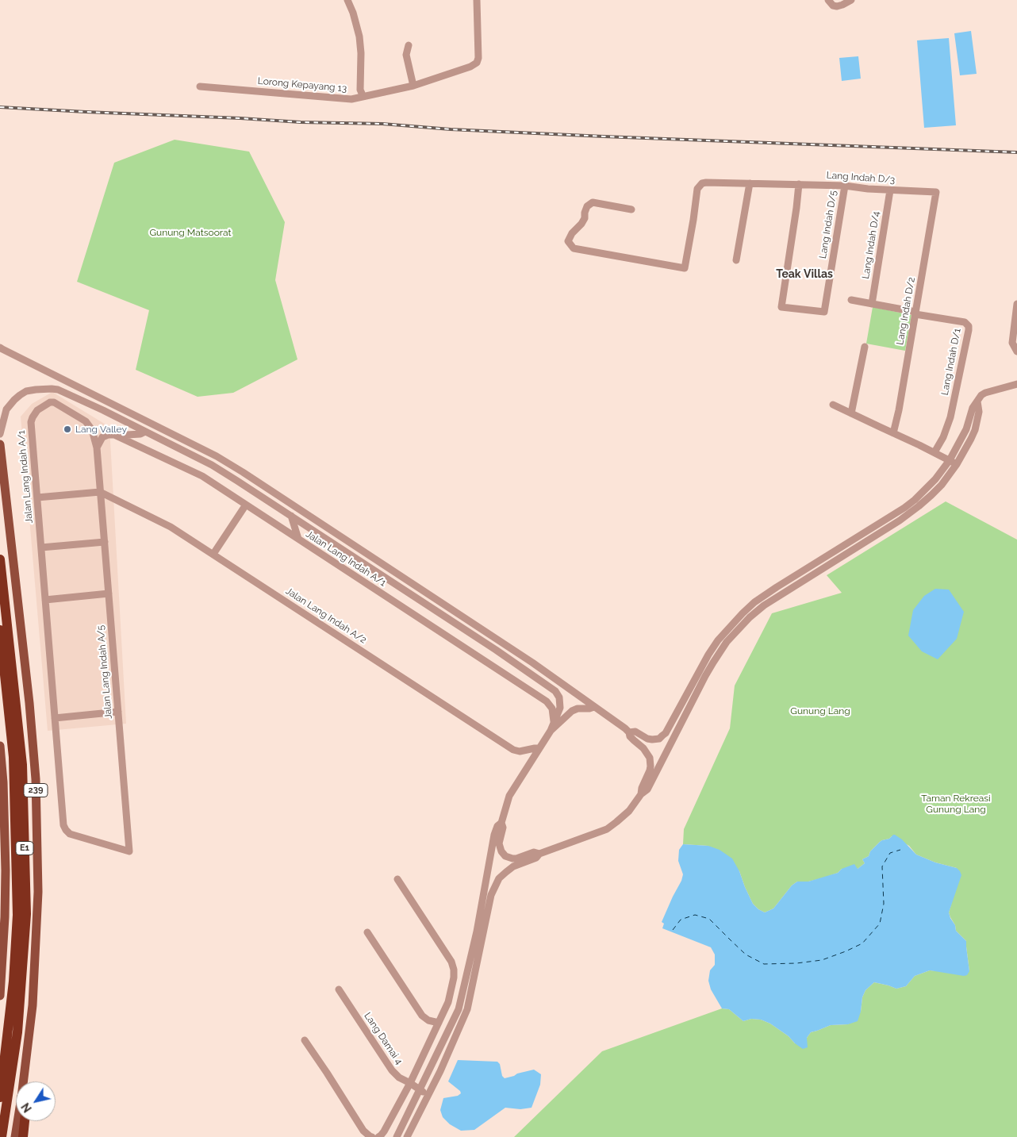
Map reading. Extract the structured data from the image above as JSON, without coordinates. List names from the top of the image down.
{
  "streets": {
    "highway": ["E1"],
    "main road": ["239"],
    "street": [
      "Lorong Kepayang 13",
      "Lang Indah D/3",
      "Lang Indah D/5",
      "Lang Indah D/4",
      "Lang Indah D/2",
      "Lang Indah D/1",
      "Jalan Lang Indah A/1",
      "Jalan Lang Indah A/2",
      "Jalan Lang Indah A/5",
      "Lang Damai 4"
    ]
  },
  "crossings": [
    ["Lang Indah D/3", "Lang Indah D/5"],
    ["Lang Indah D/3", "Lang Indah D/4"],
    ["Lang Indah D/3", "Lang Indah D/2"],
    ["Lang Indah D/2", "Lang Indah D/1"],
    ["Jalan Lang Indah A/1", "Jalan Lang Indah A/5"],
    ["Jalan Lang Indah A/2", "Jalan Lang Indah A/5"]
  ],
  "districts": ["Teak Villas"],
  "parks": ["Gunung Matsoorat", "Gunung Lang", "Taman Rekreasi Gunung Lang"],
  "places": ["Lang Valley"],
  "north": "bottom left"
}
